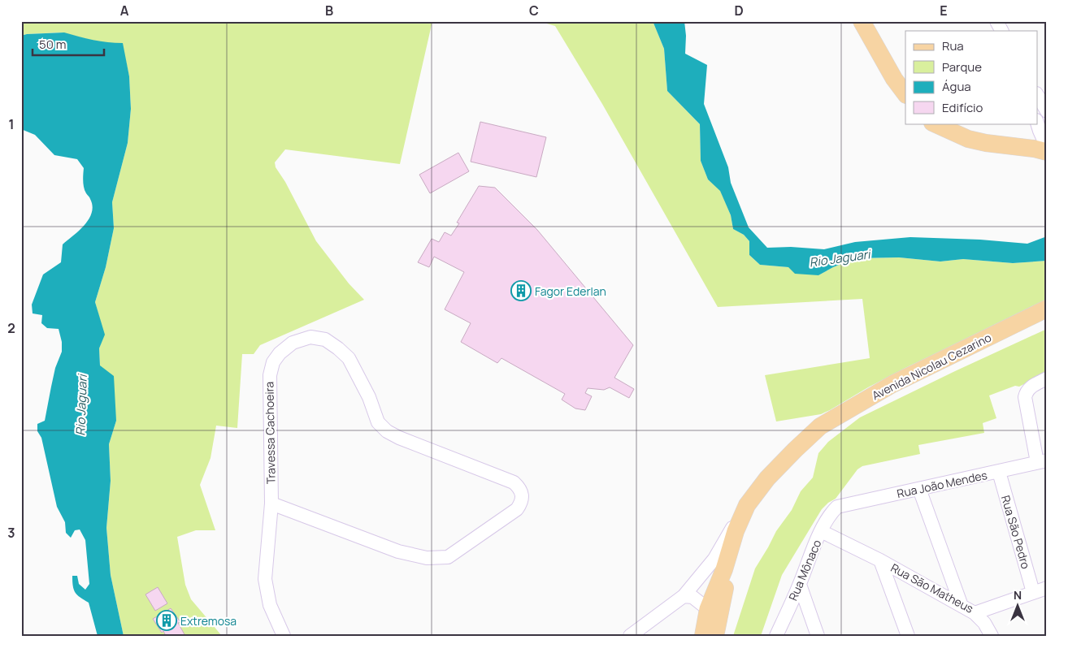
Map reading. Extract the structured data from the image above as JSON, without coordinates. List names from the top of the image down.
{
  "streets": {
    "main road": ["Avenida Nicolau Cezarino"],
    "street": [
      "Travessa Cachoeira",
      "Rua João Mendes",
      "Rua São Pedro",
      "Rua Mônaco",
      "Rua São Matheus"
    ]
  },
  "crossings": [
    ["Rua João Mendes", "Rua São Pedro"],
    ["Rua João Mendes", "Rua Mônaco"],
    ["Rua São Pedro", "Rua São Matheus"],
    ["Rua Mônaco", "Rua São Matheus"]
  ],
  "water": ["Rio Jaguari"],
  "places": {
    "building": ["Fagor Ederlan", "Extremosa"]
  },
  "legend": [
    "Rua",
    "Parque",
    "Água",
    "Edifício"
  ],
  "scale_bar": "50 m",
  "north": "top",
  "grid": {
    "columns": [
      "A",
      "B",
      "C",
      "D",
      "E"
    ],
    "rows": ["1", "2", "3"]
  }
}
